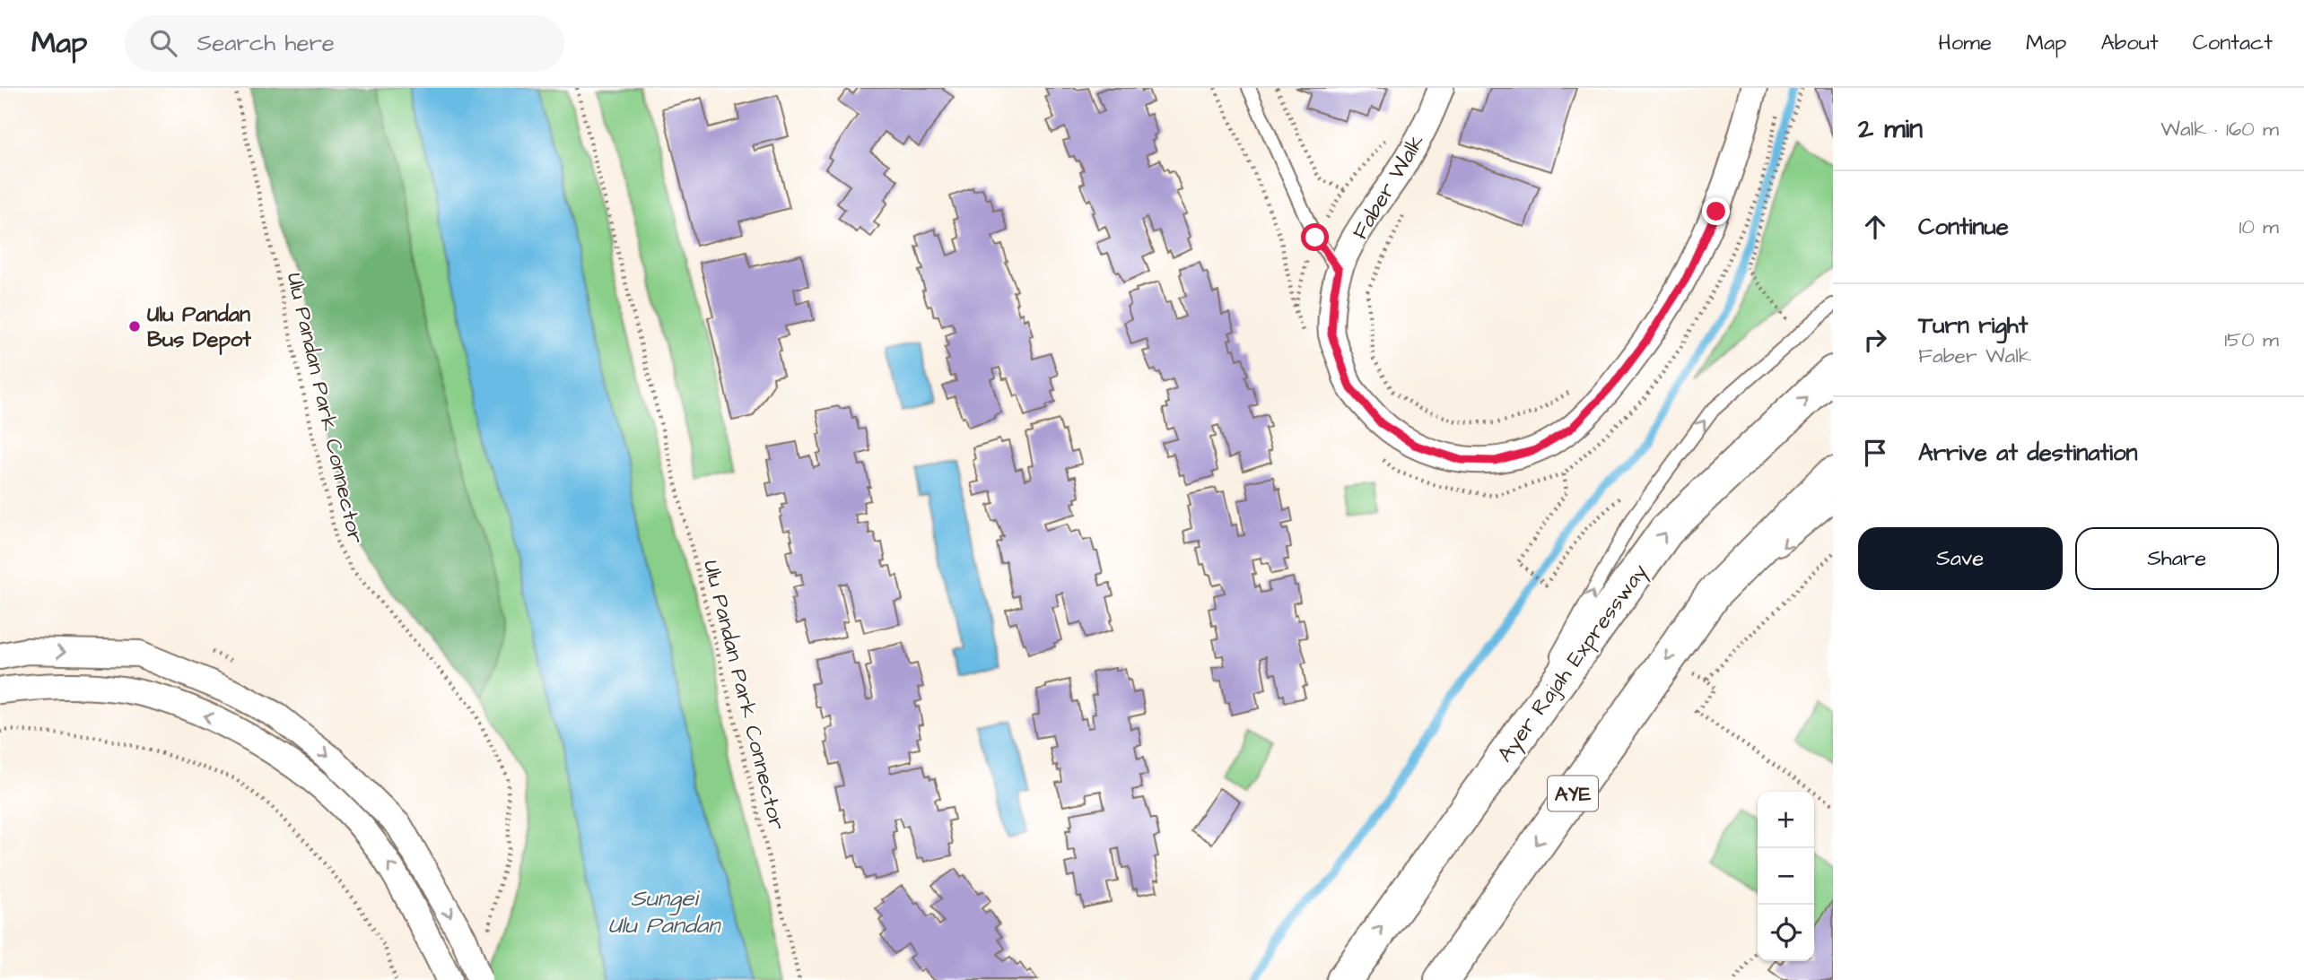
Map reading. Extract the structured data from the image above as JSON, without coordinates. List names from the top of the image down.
{
  "streets": {
    "highway": ["Ayer Rajah Expressway", "AYE"],
    "street": ["Faber Walk"],
    "path": ["Ulu Pandan Park Connector"]
  },
  "water": ["Sungei Ulu Pandan"],
  "places": ["Ulu Pandan Bus Depot"],
  "page": {
    "header": "Map",
    "search": "Search here",
    "nav": [
      "Home",
      "Map",
      "About",
      "Contact"
    ],
    "heading": ["2 min", "Walk · 160 m"],
    "list": [
      ["Continue", "10 m"],
      ["Turn right", "Faber Walk", "150 m"],
      "Arrive at destination"
    ],
    "buttons": ["Save", "Share"],
    "map_buttons": ["+", "−"]
  }
}
